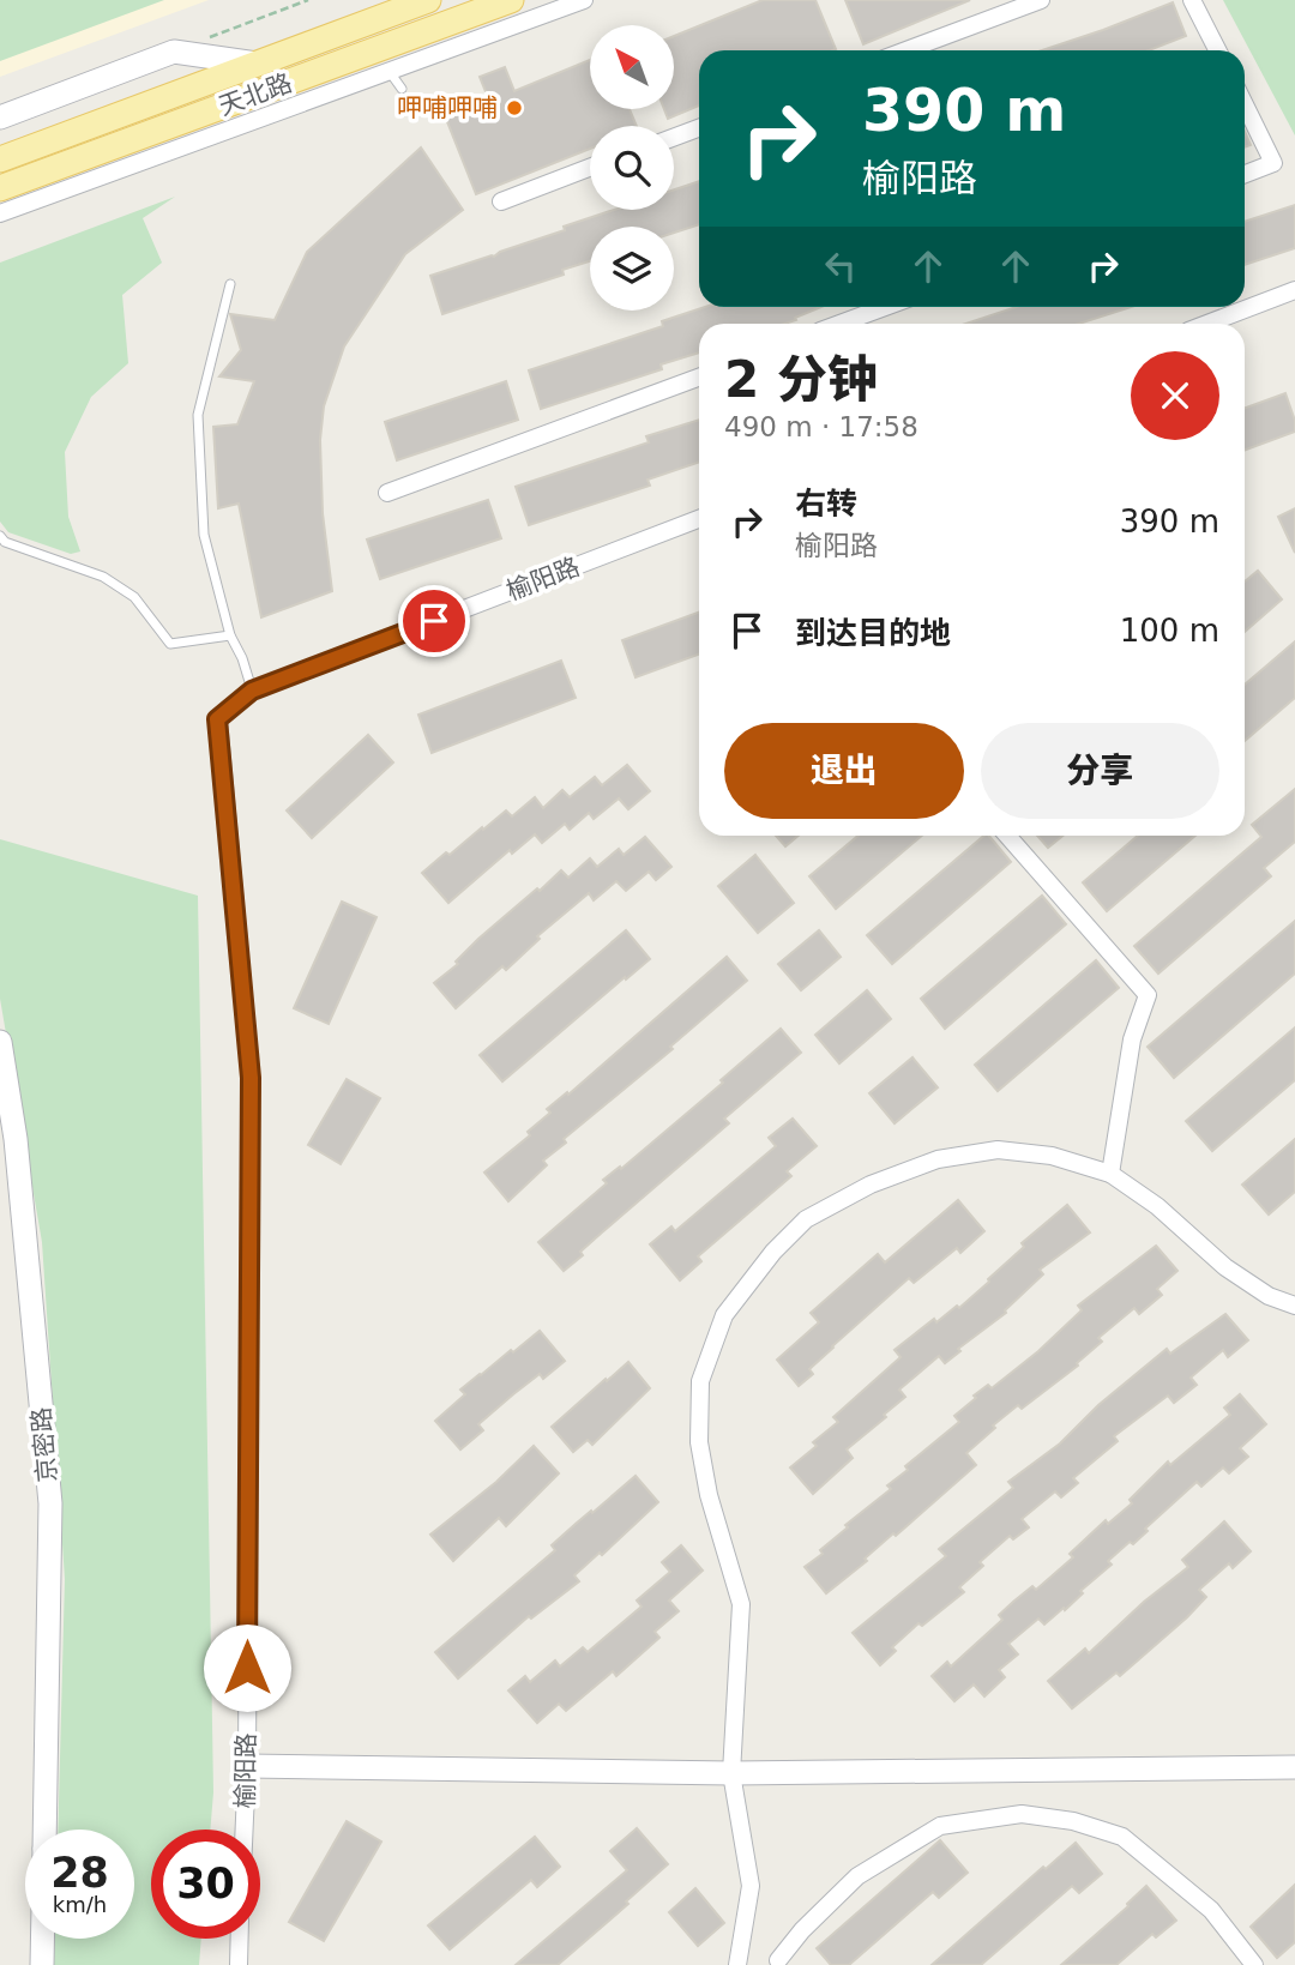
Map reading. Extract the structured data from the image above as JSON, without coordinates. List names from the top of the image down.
{
  "streets": {
    "main road": ["天北路"],
    "street": ["榆阳路", "京密路"]
  },
  "places": ["呷哺呷哺"],
  "north": "top left",
  "page": {
    "turn": ["390 m", "榆阳路"],
    "heading": ["2 分钟", "490 m · 17:58"],
    "list": [
      {
        "name": "右转",
        "note": "榆阳路",
        "value": "390 m"
      },
      {
        "name": "到达目的地",
        "value": "100 m"
      }
    ],
    "buttons": ["退出", "分享"],
    "speed": "28 km/h",
    "limit": "30"
  }
}
